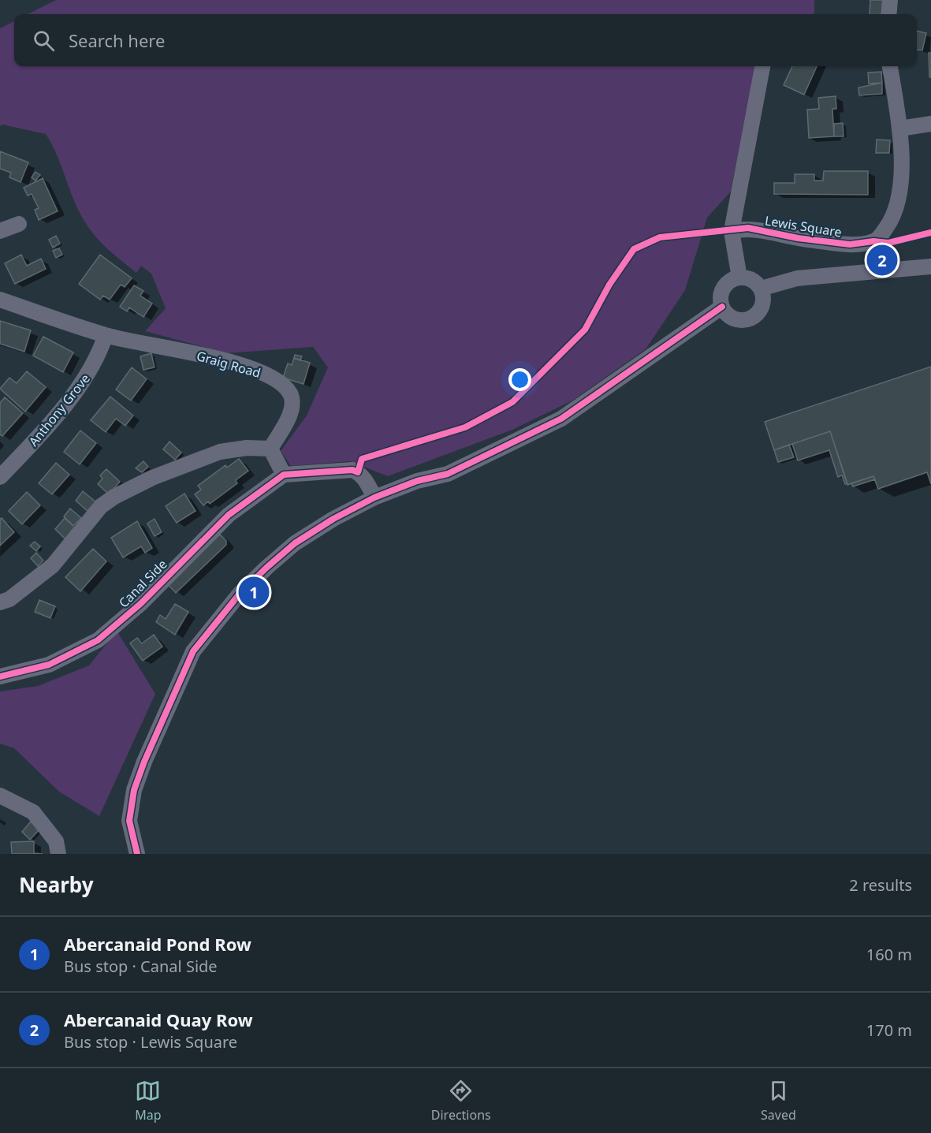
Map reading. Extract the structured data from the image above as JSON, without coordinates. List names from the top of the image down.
{
  "streets": {
    "street": [
      "Lewis Square",
      "Graig Road",
      "Anthony Grove",
      "Canal Side"
    ]
  },
  "crossings": [
    ["Graig Road", "Anthony Grove"]
  ],
  "page": {
    "search": "Search here",
    "pins": ["2", "1"],
    "heading": ["Nearby", "2 results"],
    "list": [
      {
        "mark": "1",
        "name": "Abercanaid Pond Row",
        "note": "Bus stop · Canal Side",
        "value": "160 m"
      },
      {
        "mark": "2",
        "name": "Abercanaid Quay Row",
        "note": "Bus stop · Lewis Square",
        "value": "170 m"
      }
    ],
    "nav": ["Map", "Directions", "Saved"]
  }
}
